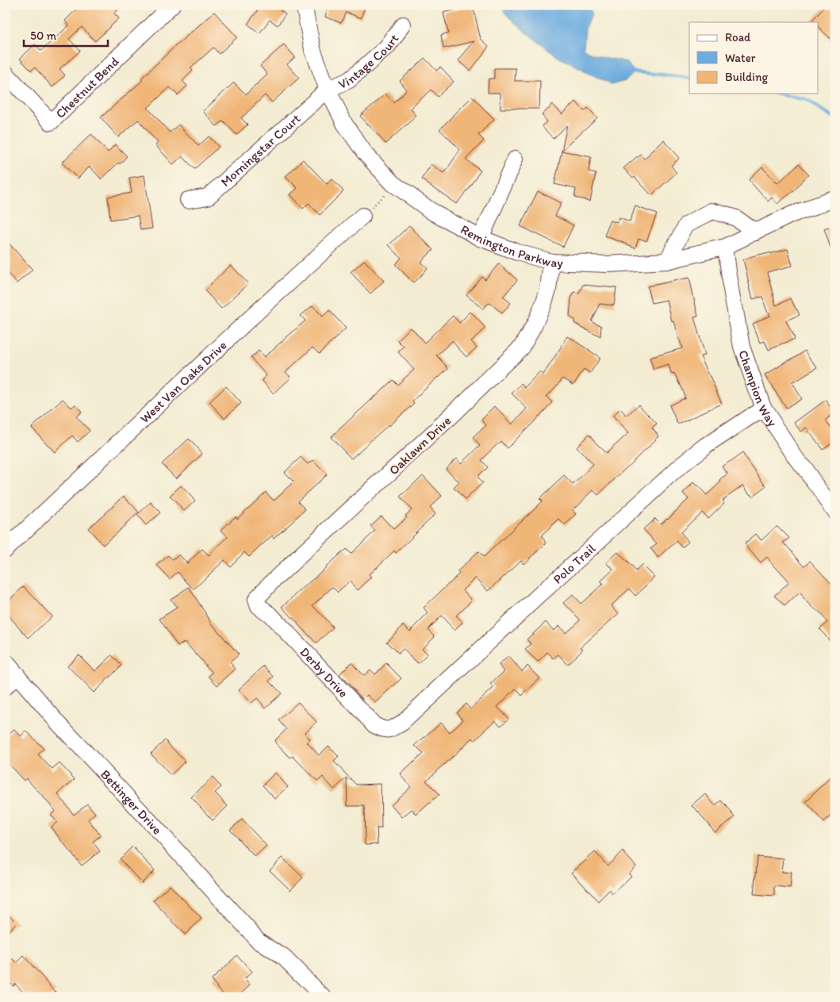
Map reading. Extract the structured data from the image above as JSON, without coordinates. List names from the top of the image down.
{
  "streets": {
    "street": [
      "Vintage Court",
      "Chestnut Bend",
      "Morningstar Court",
      "Remington Parkway",
      "West Van Oaks Drive",
      "Champion Way",
      "Oaklawn Drive",
      "Polo Trail",
      "Derby Drive",
      "Bettinger Drive"
    ]
  },
  "crossings": [
    ["Vintage Court", "Morningstar Court"],
    ["Vintage Court", "Remington Parkway"],
    ["Morningstar Court", "Remington Parkway"],
    ["Remington Parkway", "Champion Way"],
    ["Remington Parkway", "Oaklawn Drive"],
    ["Champion Way", "Polo Trail"],
    ["Oaklawn Drive", "Derby Drive"],
    ["Polo Trail", "Derby Drive"]
  ],
  "legend": ["Road", "Water", "Building"],
  "scale_bar": "50 m"
}
